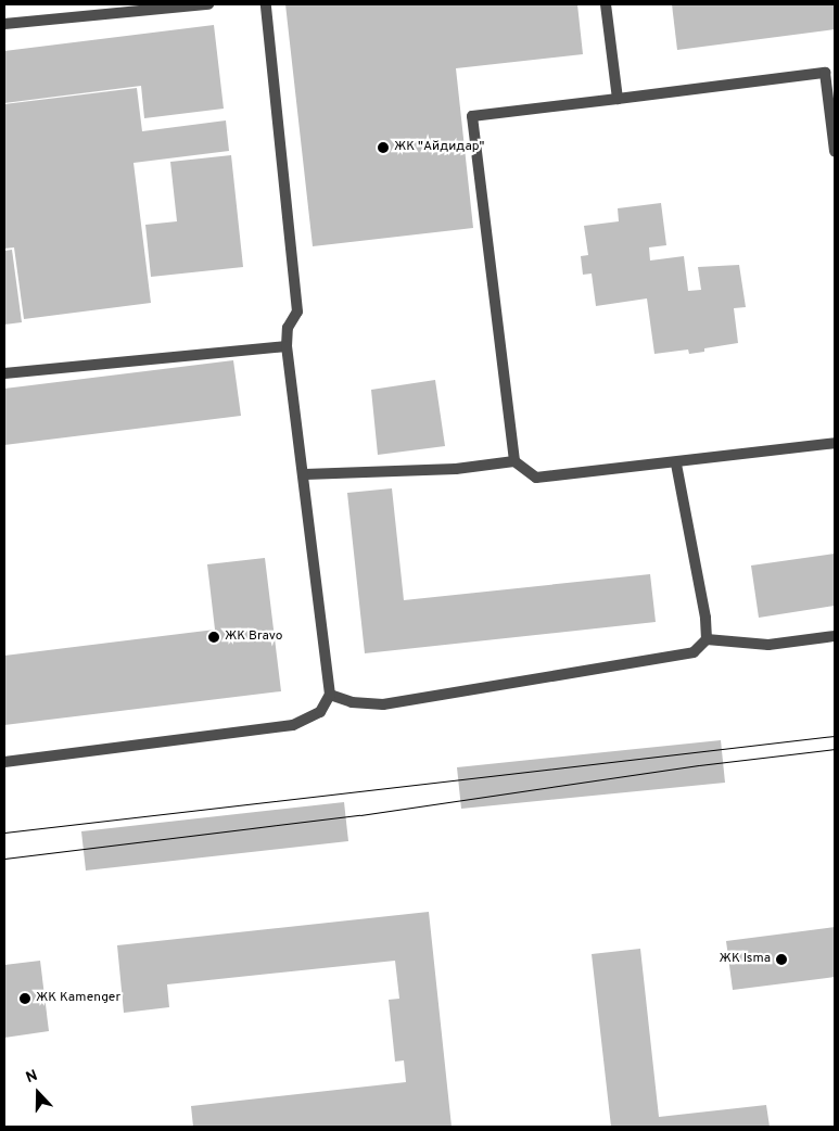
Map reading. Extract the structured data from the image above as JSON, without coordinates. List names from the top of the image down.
{
  "places": [
    "ЖК \"Айдидар\"",
    "ЖК Bravo",
    "ЖК Isma",
    "ЖК Kamenger"
  ],
  "north": "top"
}
